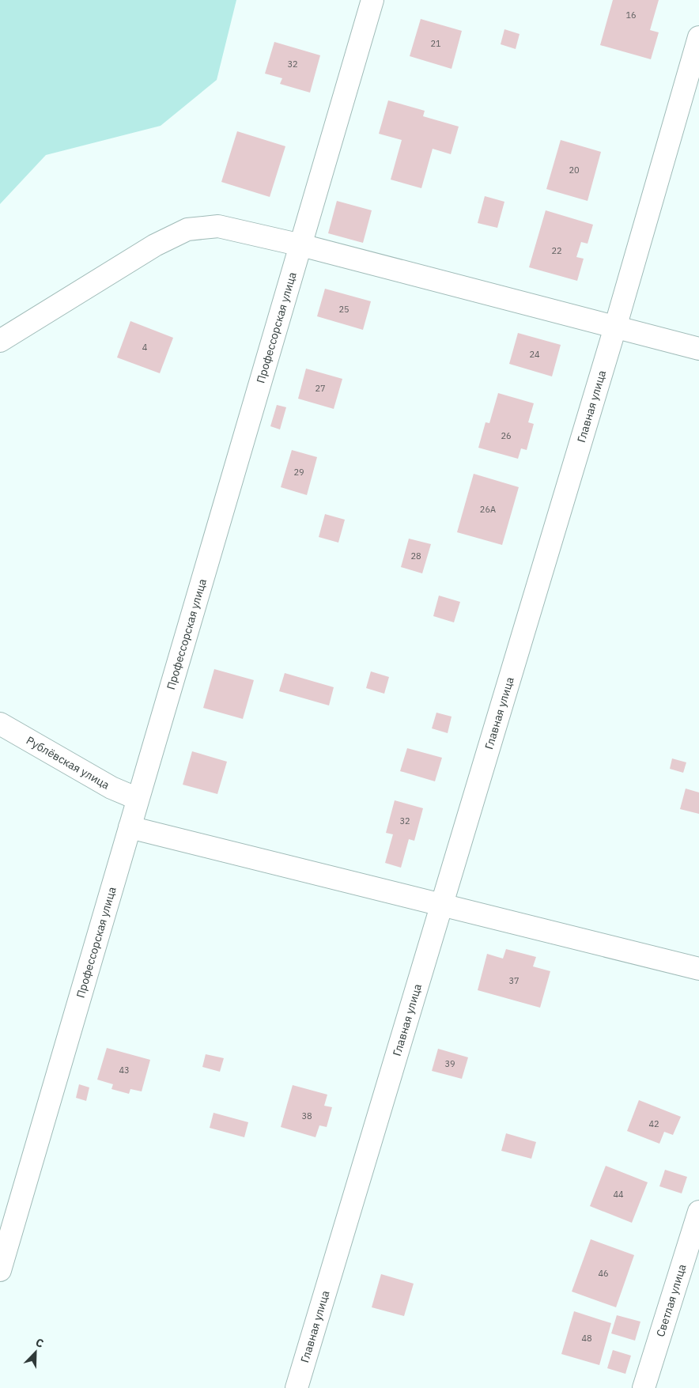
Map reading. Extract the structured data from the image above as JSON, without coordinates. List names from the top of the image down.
{
  "streets": {
    "street": [
      "Профессорская улица",
      "Главная улица",
      "Рублёвская улица",
      "Светлая улица"
    ]
  },
  "crossings": [
    ["Профессорская улица", "Рублёвская улица"]
  ],
  "house_numbers": [
    "16",
    "21",
    "32",
    "20",
    "22",
    "25",
    "4",
    "24",
    "27",
    "26",
    "29",
    "26А",
    "28",
    "32",
    "37",
    "39",
    "43",
    "38",
    "42",
    "44",
    "46",
    "48"
  ],
  "north": "top right"
}
